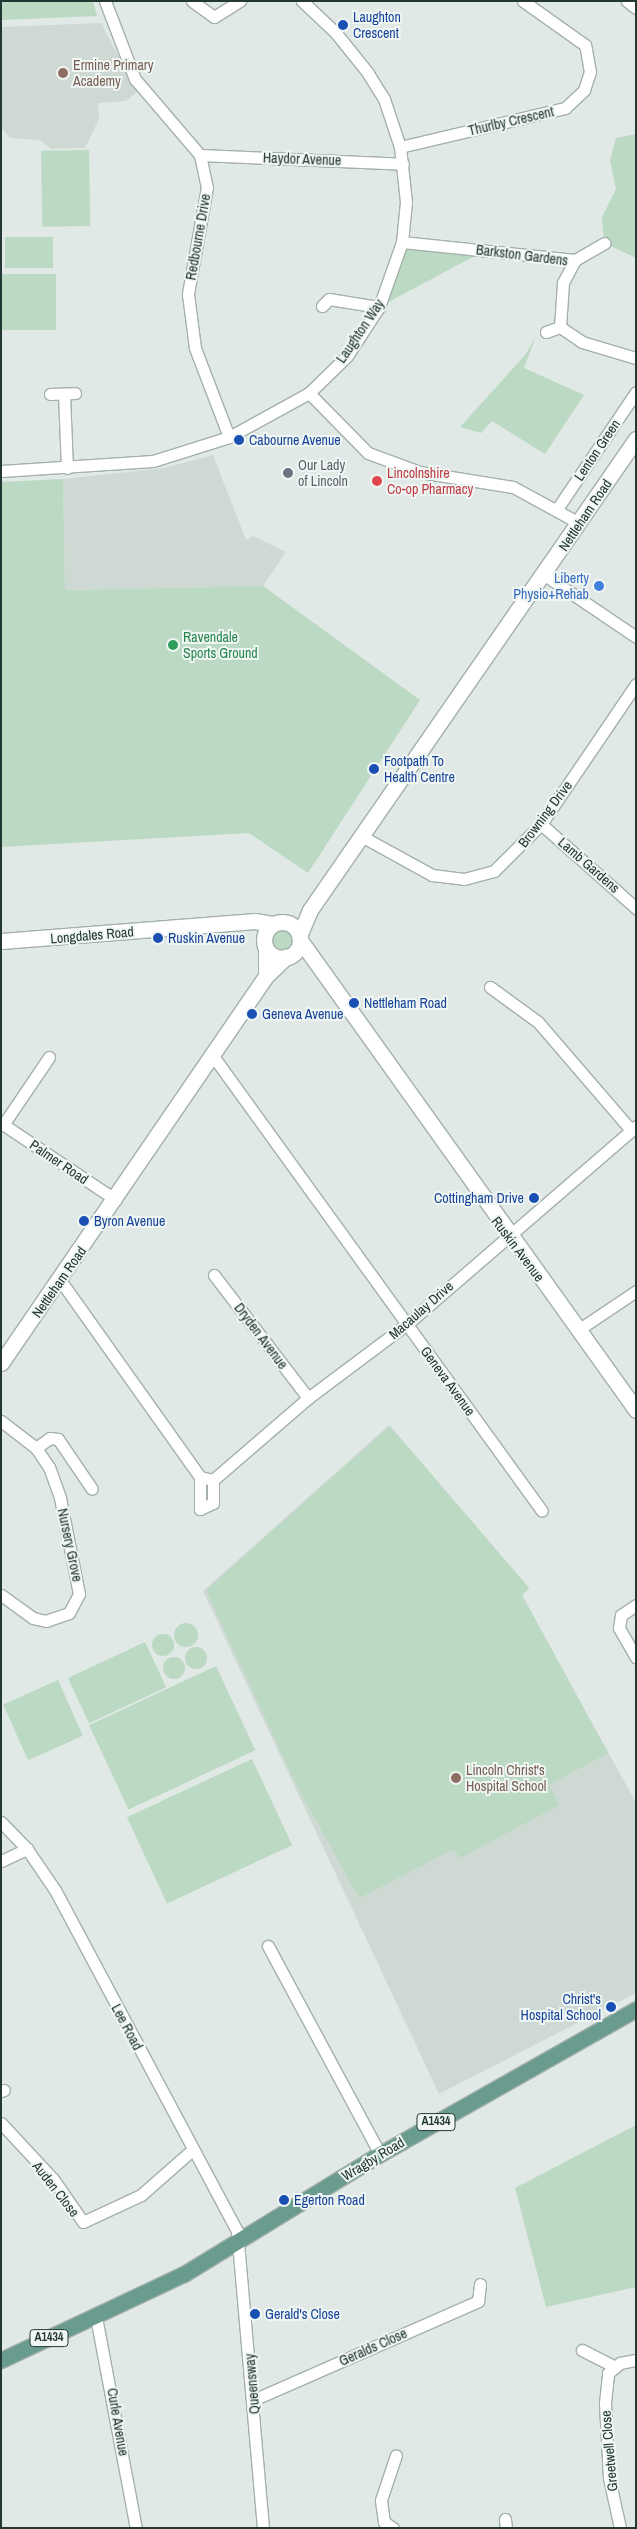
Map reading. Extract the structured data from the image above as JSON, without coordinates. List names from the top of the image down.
{
  "streets": {
    "main road": [
      "Nettleham Road",
      "Longdales Road",
      "Ruskin Avenue",
      "A1434",
      "Wragby Road"
    ],
    "street": [
      "Thurlby Crescent",
      "Haydor Avenue",
      "Redbourne Drive",
      "Barkston Gardens",
      "Laughton Way",
      "Lenton Green",
      "Browning Drive",
      "Lamb Gardens",
      "Palmer Road",
      "Macaulay Drive",
      "Dryden Avenue",
      "Geneva Avenue",
      "Nursery Grove",
      "Lee Road",
      "Auden Close",
      "Geralds Close",
      "Queensway",
      "Curle Avenue",
      "Greetwell Close"
    ]
  },
  "crossings": [
    ["Thurlby Crescent", "Laughton Way"],
    ["Haydor Avenue", "Redbourne Drive"],
    ["Haydor Avenue", "Laughton Way"],
    ["Redbourne Drive", "Laughton Way"],
    ["Barkston Gardens", "Laughton Way"],
    ["Nettleham Road", "Browning Drive"],
    ["Nettleham Road", "Longdales Road"],
    ["Nettleham Road", "Palmer Road"],
    ["Nettleham Road", "Ruskin Avenue"],
    ["Nettleham Road", "Geneva Avenue"],
    ["Browning Drive", "Lamb Gardens"],
    ["Longdales Road", "Ruskin Avenue"],
    ["Ruskin Avenue", "Macaulay Drive"],
    ["Macaulay Drive", "Dryden Avenue"],
    ["Macaulay Drive", "Geneva Avenue"],
    ["Lee Road", "Wragby Road"],
    ["Lee Road", "Auden Close"],
    ["Lee Road", "Queensway"],
    ["Wragby Road", "Queensway"],
    ["Wragby Road", "Curle Avenue"],
    ["Geralds Close", "Queensway"]
  ],
  "places": [
    "Laughton Crescent",
    "Ermine Primary Academy",
    "Cabourne Avenue",
    "Our Lady of Lincoln",
    "Lincolnshire Co-op Pharmacy",
    "Liberty Physio+Rehab",
    "Ravendale Sports Ground",
    "Footpath To Health Centre",
    "Ruskin Avenue",
    "Nettleham Road",
    "Geneva Avenue",
    "Cottingham Drive",
    "Byron Avenue",
    "Lincoln Christ's Hospital School",
    "Christ's Hospital School",
    "Egerton Road",
    "Gerald's Close"
  ]
}
